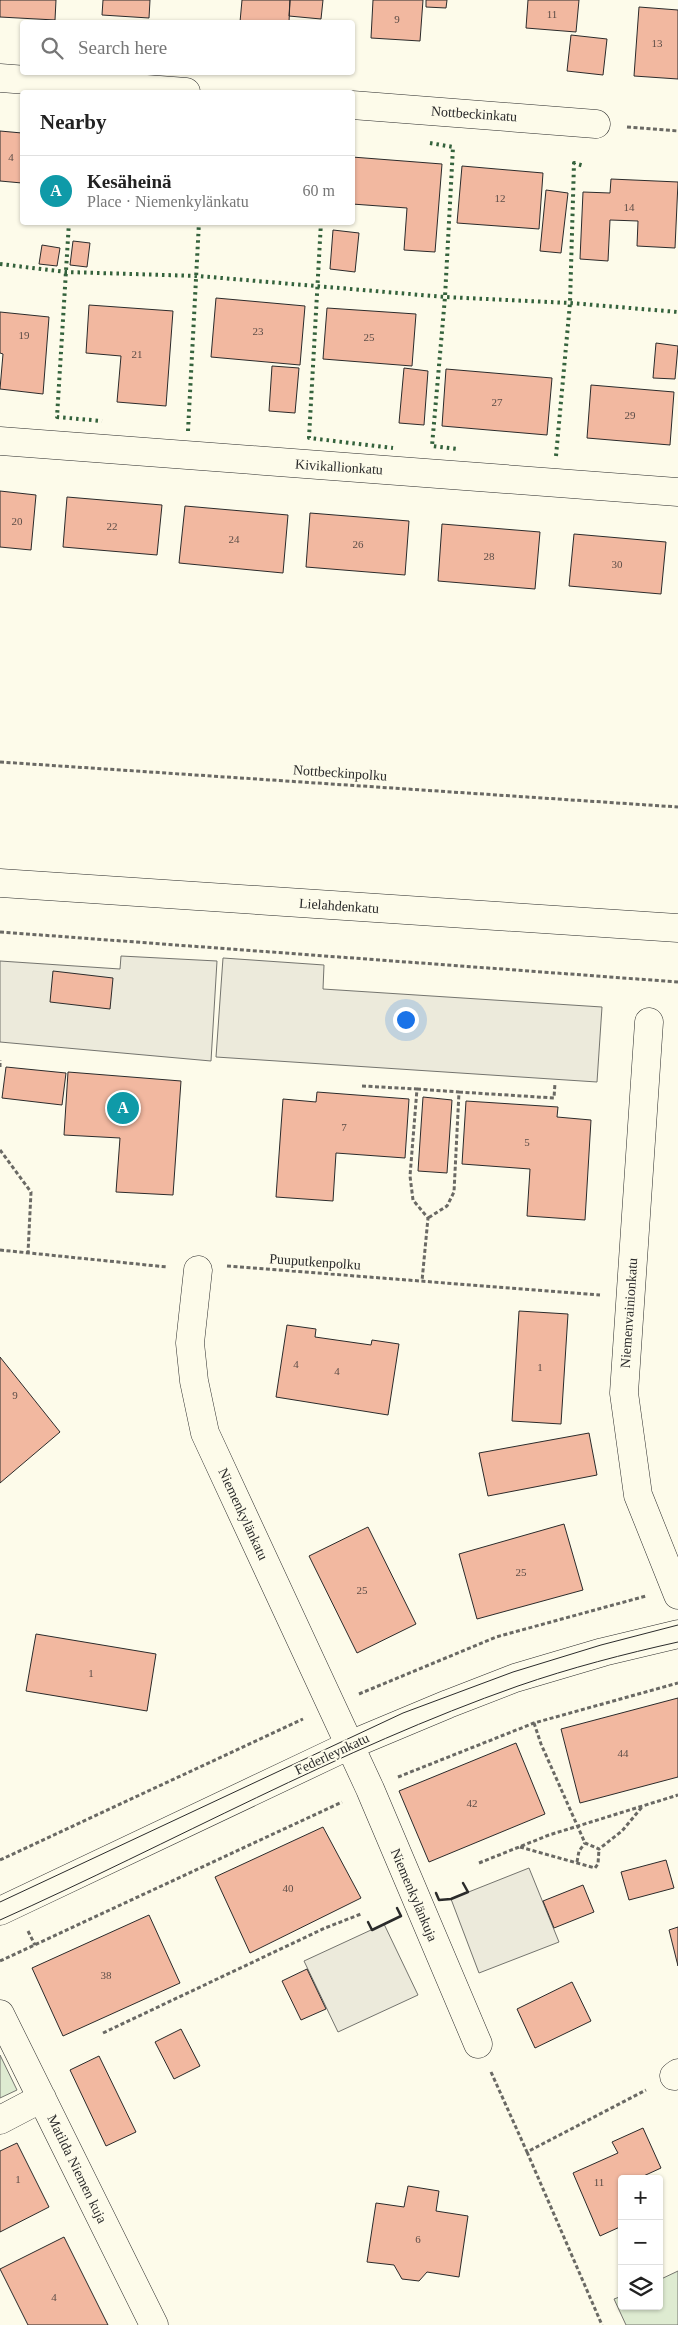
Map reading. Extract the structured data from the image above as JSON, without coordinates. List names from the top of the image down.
{
  "streets": {
    "street": [
      "Nottbeckinkatu",
      "Kivikallionkatu",
      "Lielahdenkatu",
      "Niemenvainionkatu",
      "Niemenkylänkatu",
      "Federleynkatu",
      "Niemenkylänkuja",
      "Matilda Niemen kuja"
    ],
    "path": ["Nottbeckinpolku", "Puuputkenpolku"]
  },
  "crossings": [
    ["Puuputkenpolku", "Niemenvainionkatu"],
    ["Puuputkenpolku", "Niemenkylänkatu"],
    ["Niemenkylänkatu", "Federleynkatu"],
    ["Niemenkylänkatu", "Niemenkylänkuja"],
    ["Federleynkatu", "Niemenkylänkuja"]
  ],
  "house_numbers": [
    "11",
    "9",
    "13",
    "4",
    "12",
    "14",
    "23",
    "19",
    "25",
    "21",
    "27",
    "29",
    "20",
    "22",
    "24",
    "26",
    "28",
    "30",
    "7",
    "5",
    "4",
    "1",
    "4",
    "9",
    "25",
    "25",
    "1",
    "44",
    "42",
    "40",
    "38",
    "1",
    "11",
    "6",
    "4"
  ],
  "page": {
    "search": "Search here",
    "heading": "Nearby",
    "list": [
      {
        "mark": "A",
        "name": "Kesäheinä",
        "note": "Place · Niemenkylänkatu",
        "value": "60 m"
      }
    ],
    "pins": "A",
    "map_buttons": ["+", "−"]
  }
}
